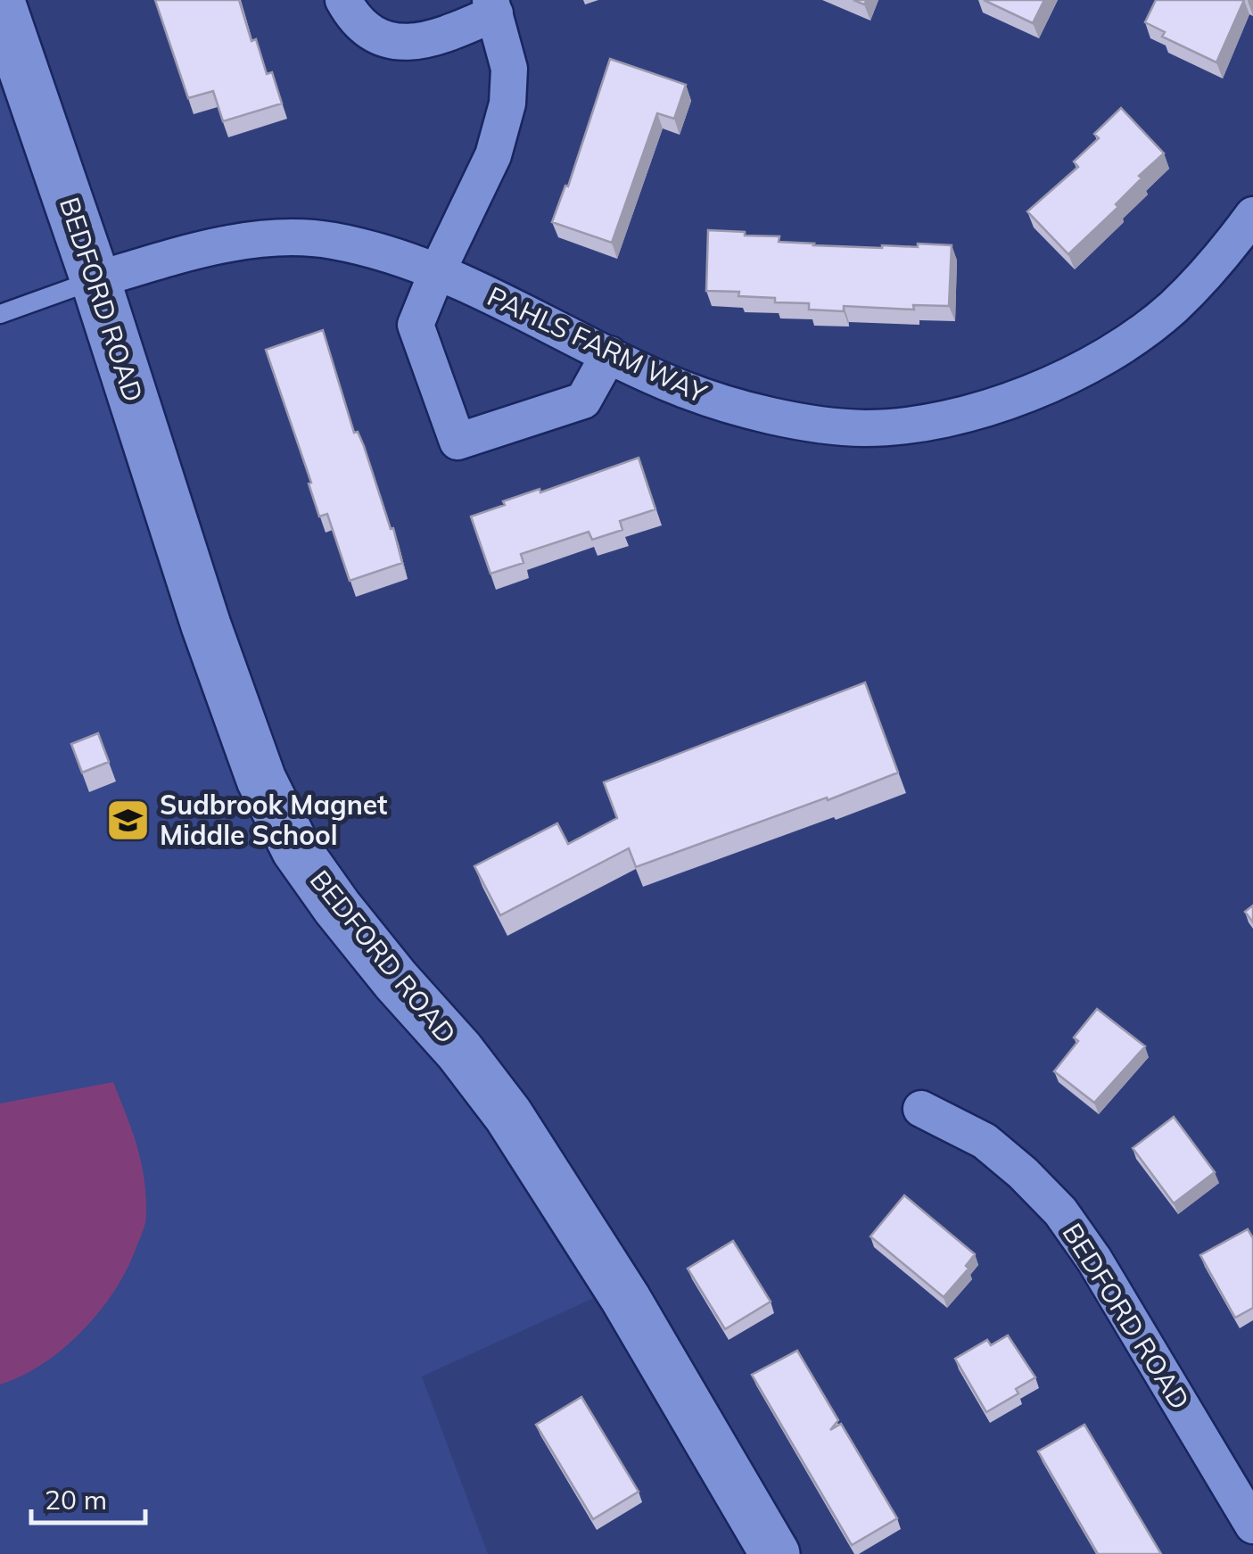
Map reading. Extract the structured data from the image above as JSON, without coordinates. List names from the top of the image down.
{
  "streets": {
    "street": ["BEDFORD ROAD", "PAHLS FARM WAY"]
  },
  "crossings": [
    ["BEDFORD ROAD", "PAHLS FARM WAY"]
  ],
  "places": {
    "school or university": ["Sudbrook Magnet Middle School"]
  },
  "scale_bar": "20 m"
}
